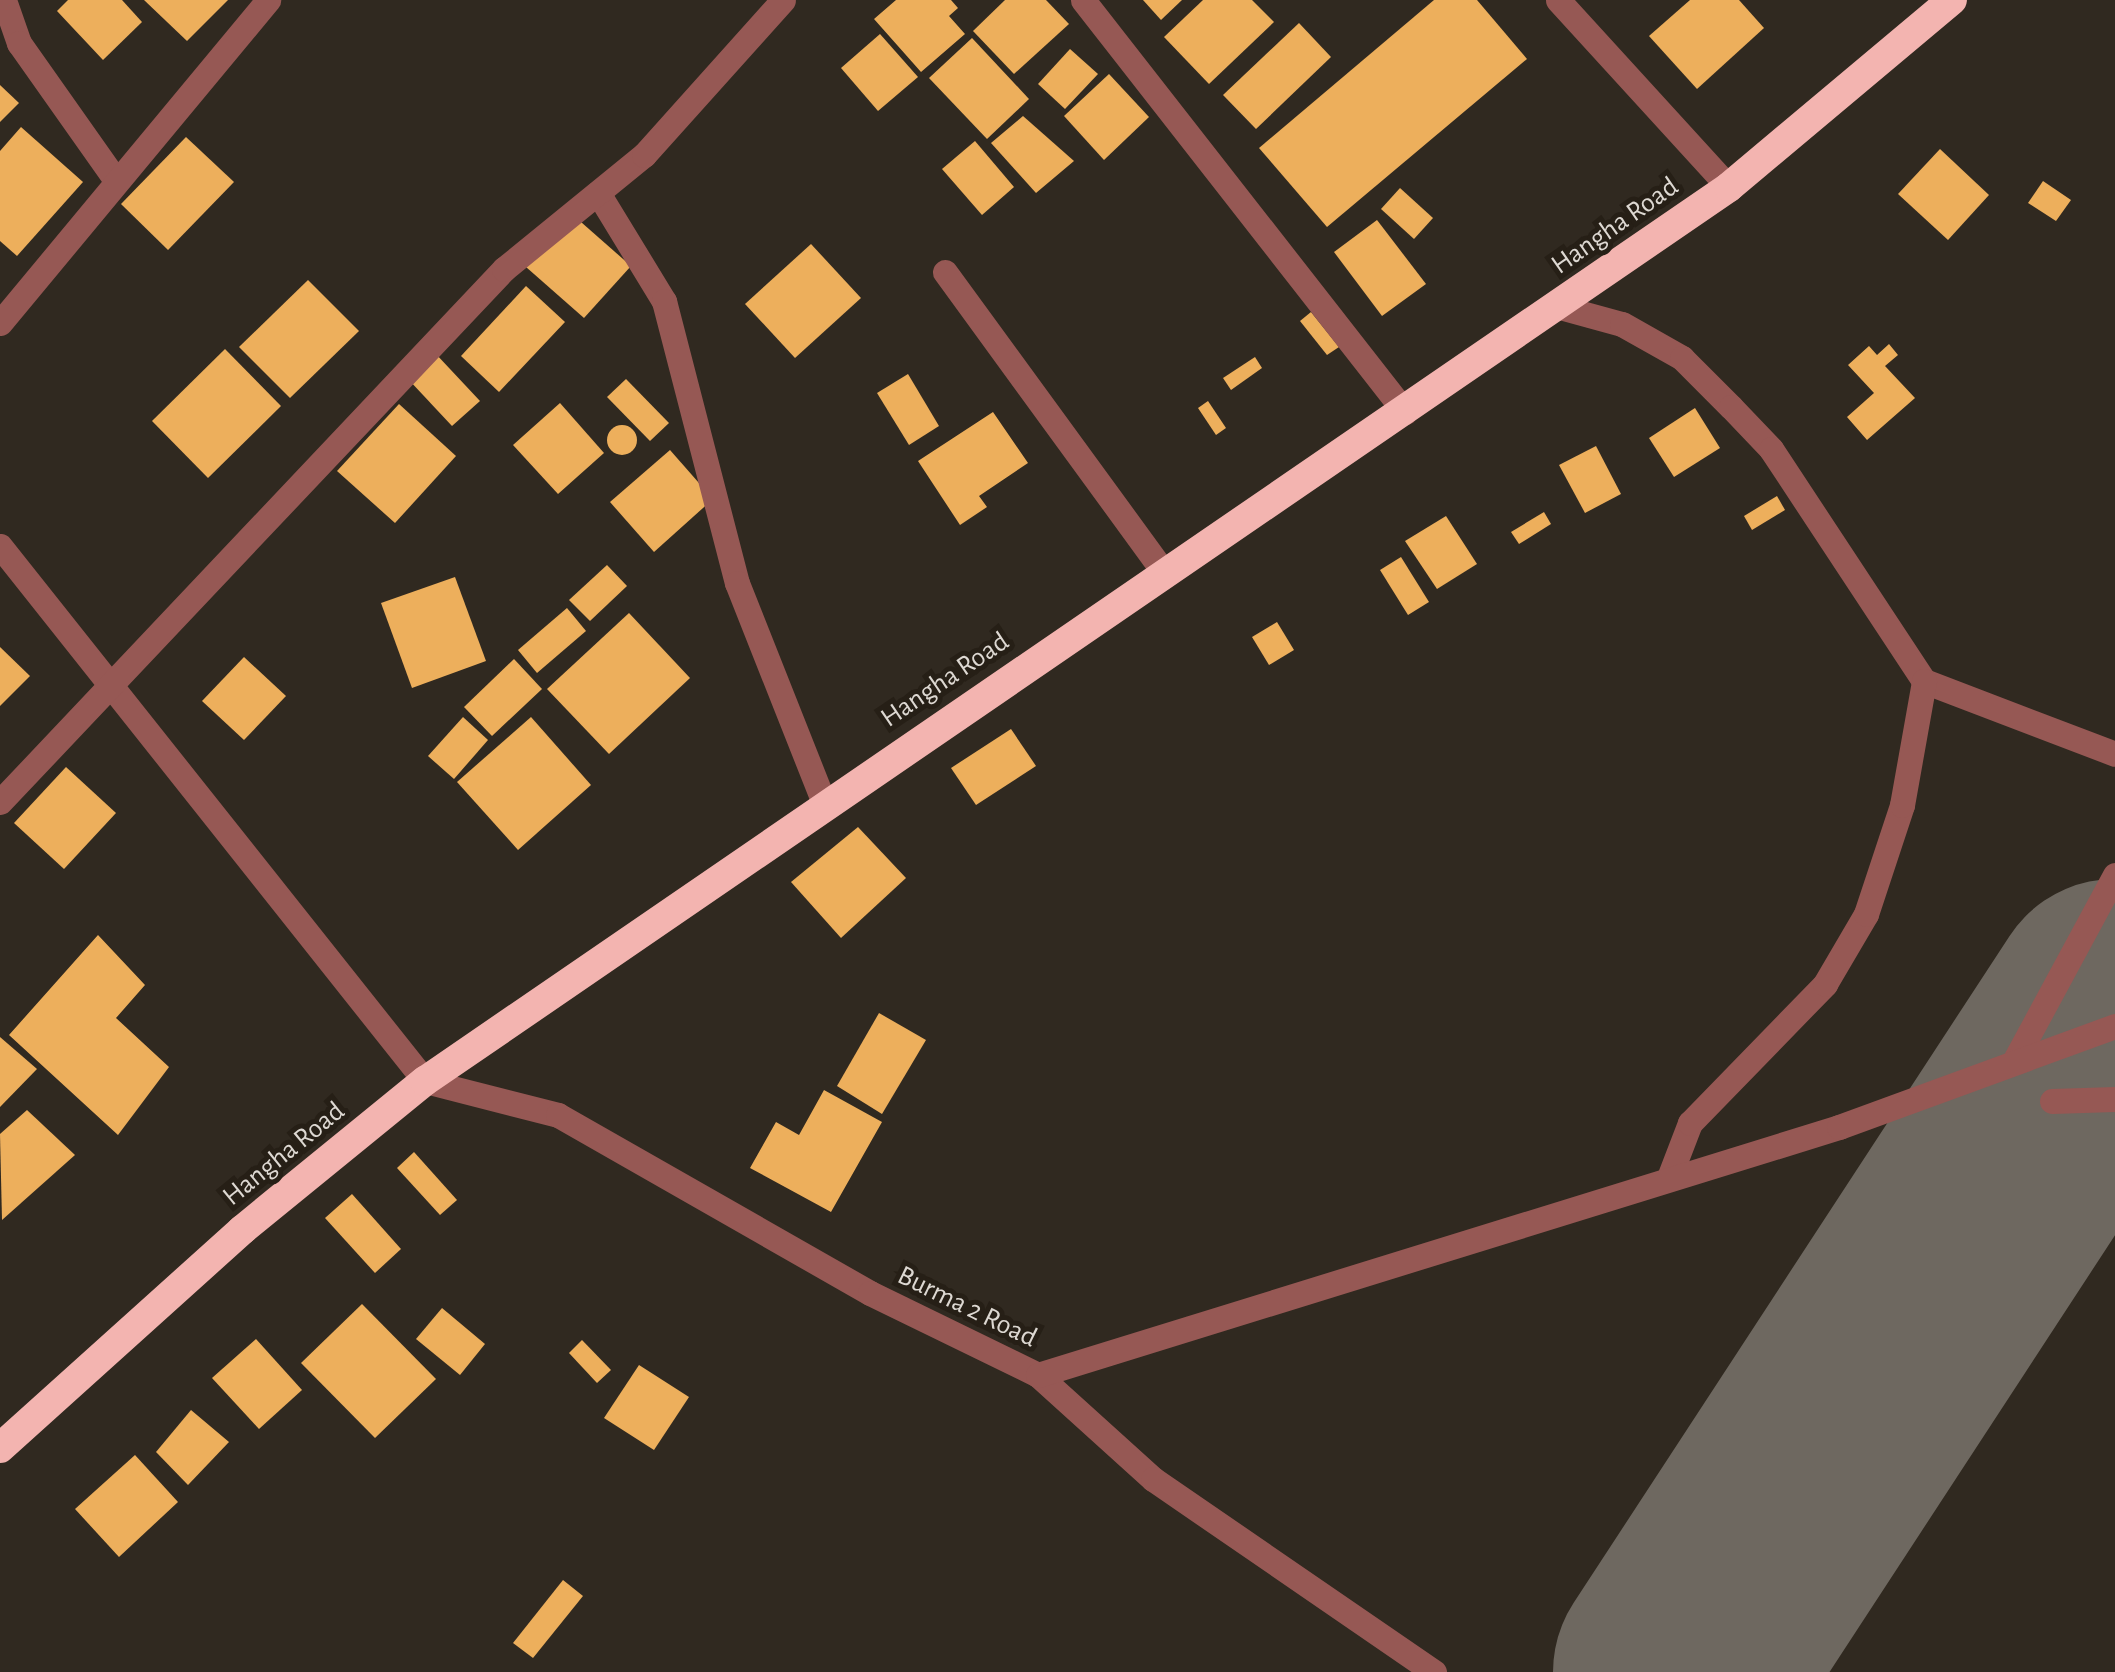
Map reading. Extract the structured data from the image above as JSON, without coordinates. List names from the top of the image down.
{
  "streets": {
    "highway": ["Hangha Road"],
    "street": ["Burma 2 Road"]
  },
  "crossings": [
    ["Hangha Road", "Burma 2 Road"]
  ]
}
